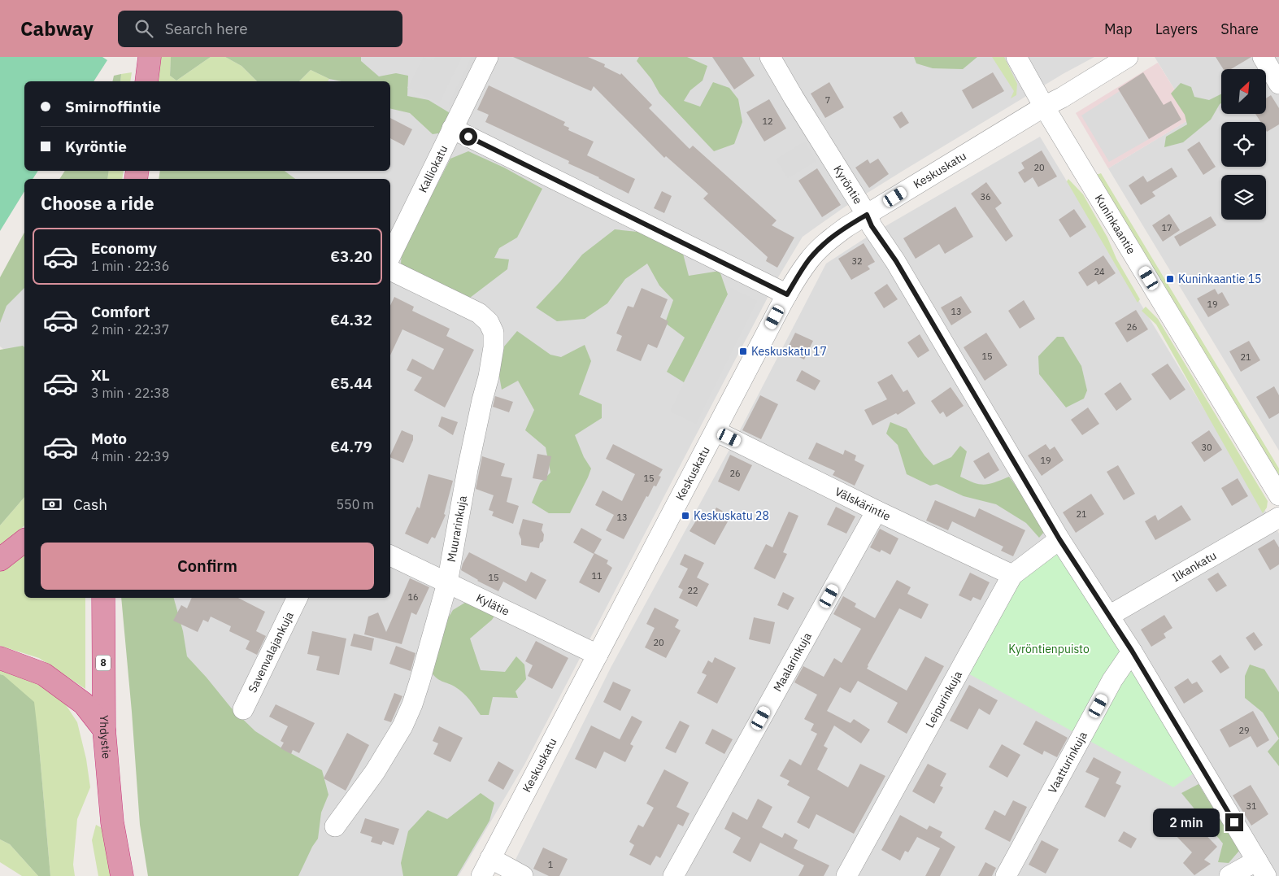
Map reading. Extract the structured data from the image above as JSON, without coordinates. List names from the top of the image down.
{
  "streets": {
    "highway": ["8", "Yhdystie"],
    "street": [
      "Kalliokatu",
      "Keskuskatu",
      "Kyröntie",
      "Kuninkaantie",
      "Välskärintie",
      "Muurarinkuja",
      "Ilkankatu",
      "Kylätie",
      "Savenvalajankuja",
      "Maalarinkuja",
      "Leipurinkuja",
      "Vaatturinkuja"
    ]
  },
  "crossings": [
    ["Keskuskatu", "Kyröntie"],
    ["Keskuskatu", "Kuninkaantie"],
    ["Keskuskatu", "Välskärintie"],
    ["Keskuskatu", "Kylätie"],
    ["Kyröntie", "Ilkankatu"],
    ["Kyröntie", "Leipurinkuja"],
    ["Kyröntie", "Vaatturinkuja"],
    ["Välskärintie", "Maalarinkuja"],
    ["Välskärintie", "Leipurinkuja"],
    ["Muurarinkuja", "Kylätie"]
  ],
  "parks": ["Kyröntienpuisto"],
  "places": {
    "transit": ["Kuninkaantie 15", "Keskuskatu 17", "Keskuskatu 28"]
  },
  "house_numbers": [
    "7",
    "12",
    "20",
    "36",
    "17",
    "32",
    "24",
    "19",
    "13",
    "26",
    "15",
    "21",
    "30",
    "19",
    "26",
    "15",
    "21",
    "13",
    "11",
    "15",
    "22",
    "16",
    "20",
    "29",
    "31",
    "1"
  ],
  "north": "top right",
  "page": {
    "header": "Cabway",
    "search": "Search here",
    "nav": ["Map", "Layers", "Share"],
    "banner": ["Smirnoffintie", "Kyröntie"],
    "heading": "Choose a ride",
    "list": [
      {
        "name": "Economy",
        "note": "1 min · 22:36",
        "value": "€3.20"
      },
      {
        "name": "Comfort",
        "note": "2 min · 22:37",
        "value": "€4.32"
      },
      {
        "name": "XL",
        "note": "3 min · 22:38",
        "value": "€5.44"
      },
      {
        "name": "Moto",
        "note": "4 min · 22:39",
        "value": "€4.79"
      }
    ],
    "pay": ["Cash", "550 m"],
    "buttons": "Confirm",
    "bubble": "2 min"
  }
}
